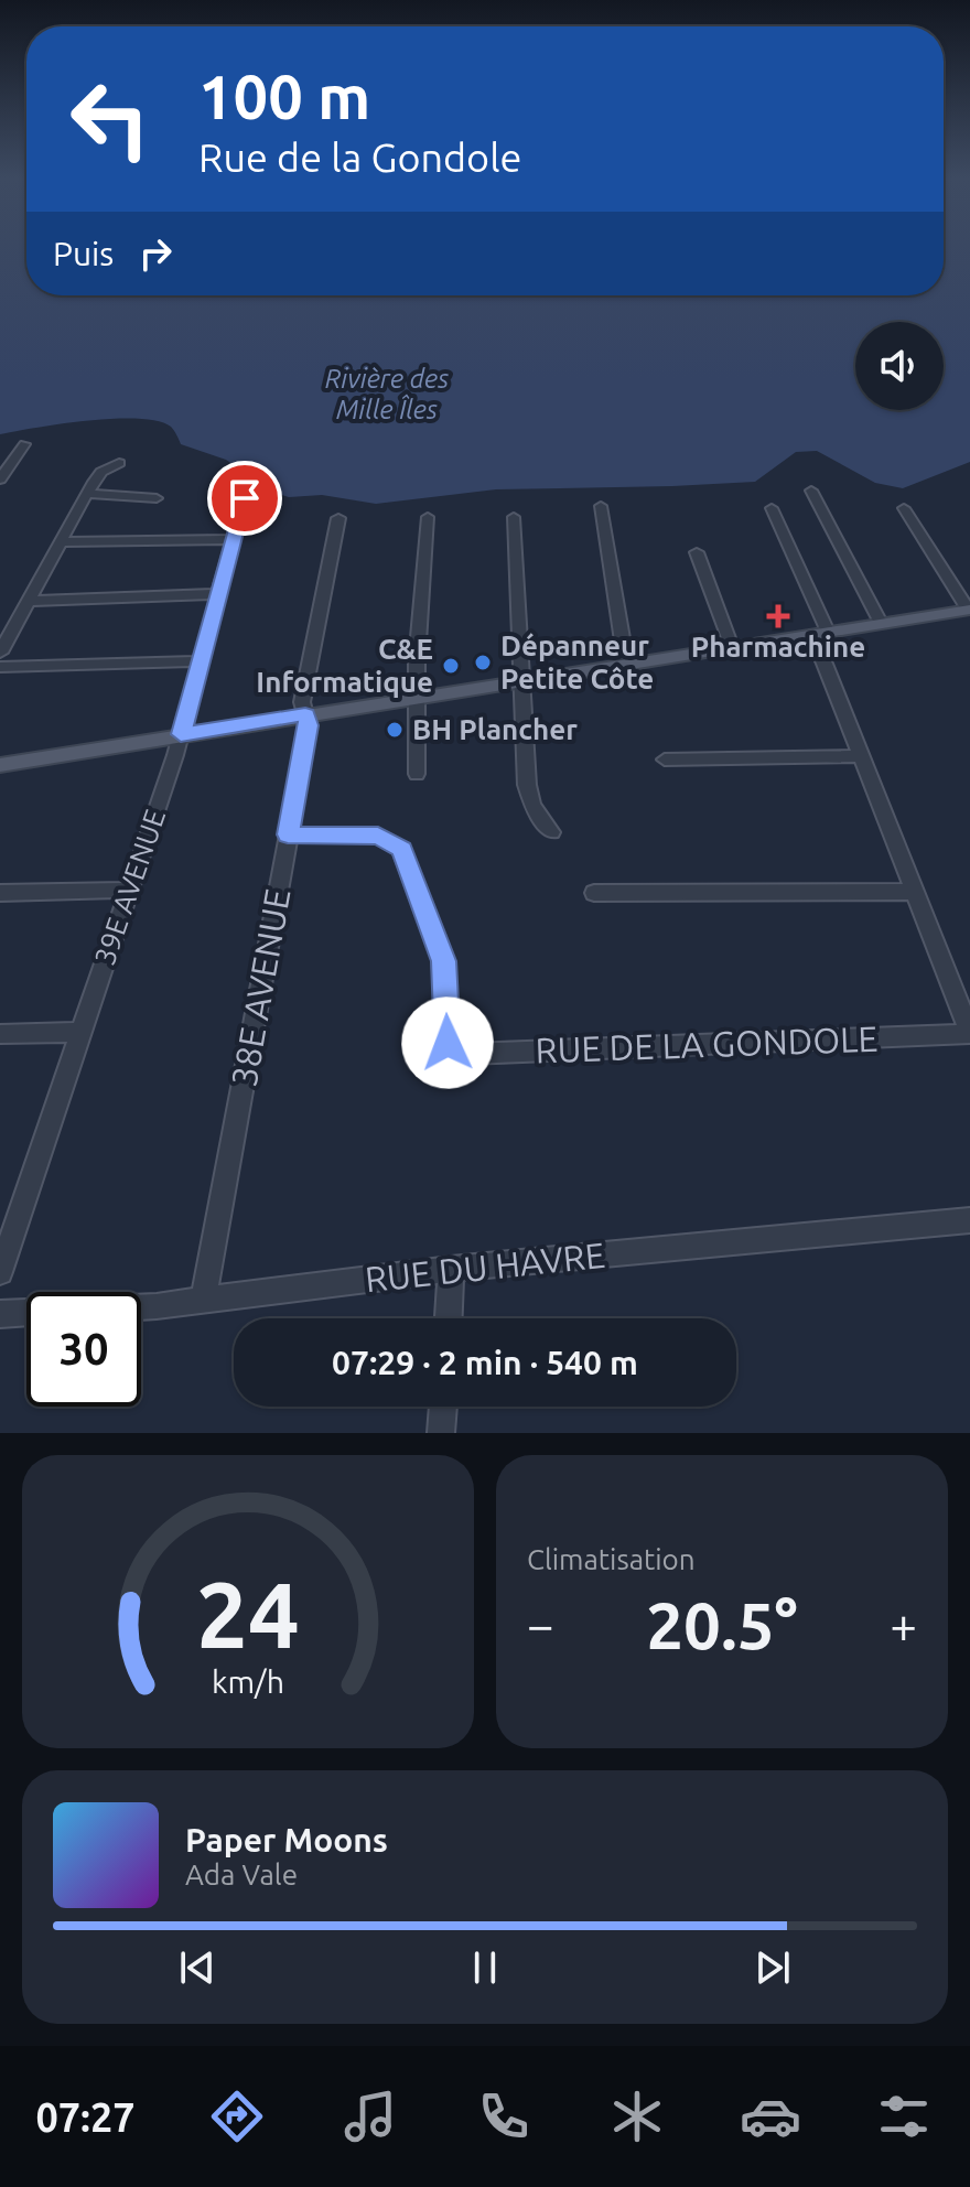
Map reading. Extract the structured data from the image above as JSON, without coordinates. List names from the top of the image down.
{
  "streets": {
    "street": [
      "39E AVENUE",
      "38E AVENUE",
      "RUE DE LA GONDOLE",
      "RUE DU HAVRE"
    ]
  },
  "crossings": [
    ["38E AVENUE", "RUE DE LA GONDOLE"],
    ["38E AVENUE", "RUE DU HAVRE"]
  ],
  "water": ["Rivière des Mille Îles"],
  "places": {
    "health": ["Pharmachine"],
    "other": ["Dépanneur Petite Côte", "C&E Informatique", "BH Plancher"]
  },
  "page": {
    "turn": ["100 m", "Rue de la Gondole"],
    "then": "Puis",
    "limit": "30",
    "trip": "07:29 · 2 min · 540 m",
    "tile": "Climatisation",
    "heat": ["−", "20.5°", "+"],
    "song": ["Paper Moons", "Ada Vale"],
    "tabs": "07:27",
    "gauge": ["24", "km/h"]
  }
}
